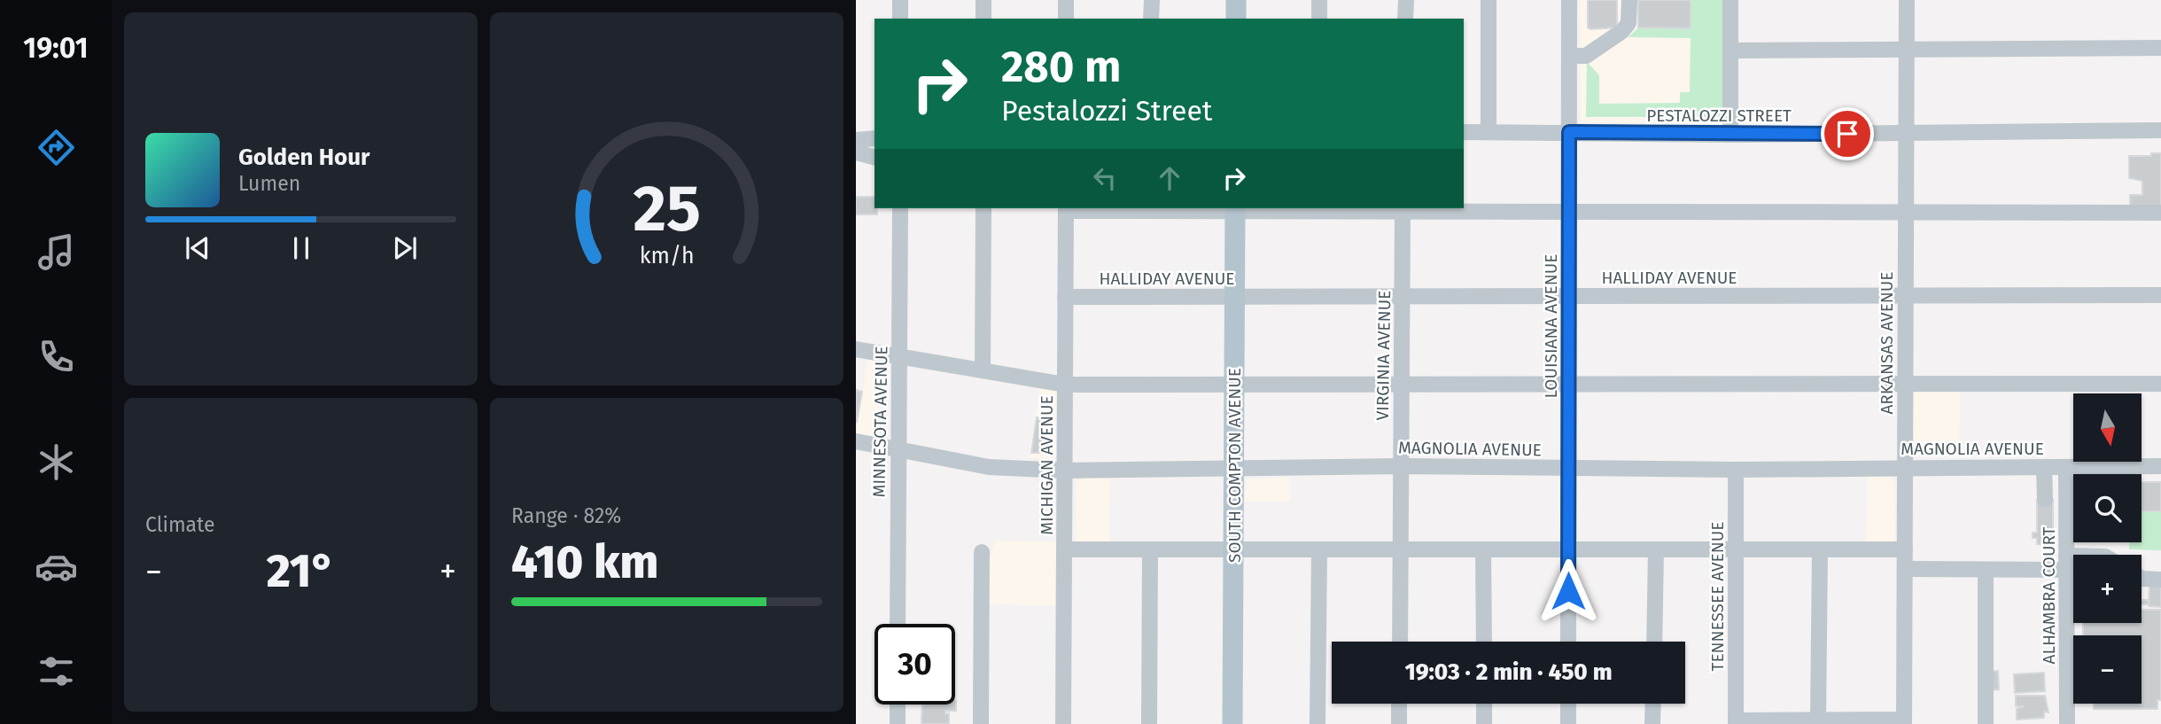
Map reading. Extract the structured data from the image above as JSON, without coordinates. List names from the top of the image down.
{
  "streets": {
    "main road": ["SOUTH COMPTON AVENUE"],
    "street": [
      "PESTALOZZI STREET",
      "HALLIDAY AVENUE",
      "LOUISIANA AVENUE",
      "ARKANSAS AVENUE",
      "VIRGINIA AVENUE",
      "MINNESOTA AVENUE",
      "MAGNOLIA AVENUE",
      "MICHIGAN AVENUE",
      "ALHAMBRA COURT",
      "TENNESSEE AVENUE"
    ]
  },
  "crossings": [
    ["PESTALOZZI STREET", "LOUISIANA AVENUE"],
    ["PESTALOZZI STREET", "ARKANSAS AVENUE"],
    ["HALLIDAY AVENUE", "LOUISIANA AVENUE"],
    ["HALLIDAY AVENUE", "ARKANSAS AVENUE"],
    ["HALLIDAY AVENUE", "VIRGINIA AVENUE"],
    ["HALLIDAY AVENUE", "MICHIGAN AVENUE"],
    ["HALLIDAY AVENUE", "SOUTH COMPTON AVENUE"],
    ["LOUISIANA AVENUE", "MAGNOLIA AVENUE"],
    ["ARKANSAS AVENUE", "MAGNOLIA AVENUE"],
    ["VIRGINIA AVENUE", "MAGNOLIA AVENUE"],
    ["MINNESOTA AVENUE", "MAGNOLIA AVENUE"],
    ["MAGNOLIA AVENUE", "MICHIGAN AVENUE"],
    ["MAGNOLIA AVENUE", "SOUTH COMPTON AVENUE"],
    ["MAGNOLIA AVENUE", "ALHAMBRA COURT"],
    ["MAGNOLIA AVENUE", "TENNESSEE AVENUE"]
  ],
  "north": "bottom",
  "page": {
    "tabs": "19:01",
    "turn": ["280 m", "Pestalozzi Street"],
    "song": ["Golden Hour", "Lumen"],
    "map_buttons": ["+", "−"],
    "tile": [
      "Climate",
      ["Range · 82%", "410 km"]
    ],
    "heat": ["−", "21°", "+"],
    "limit": "30",
    "trip": "19:03 · 2 min · 450 m",
    "gauge": ["25", "km/h"]
  }
}
